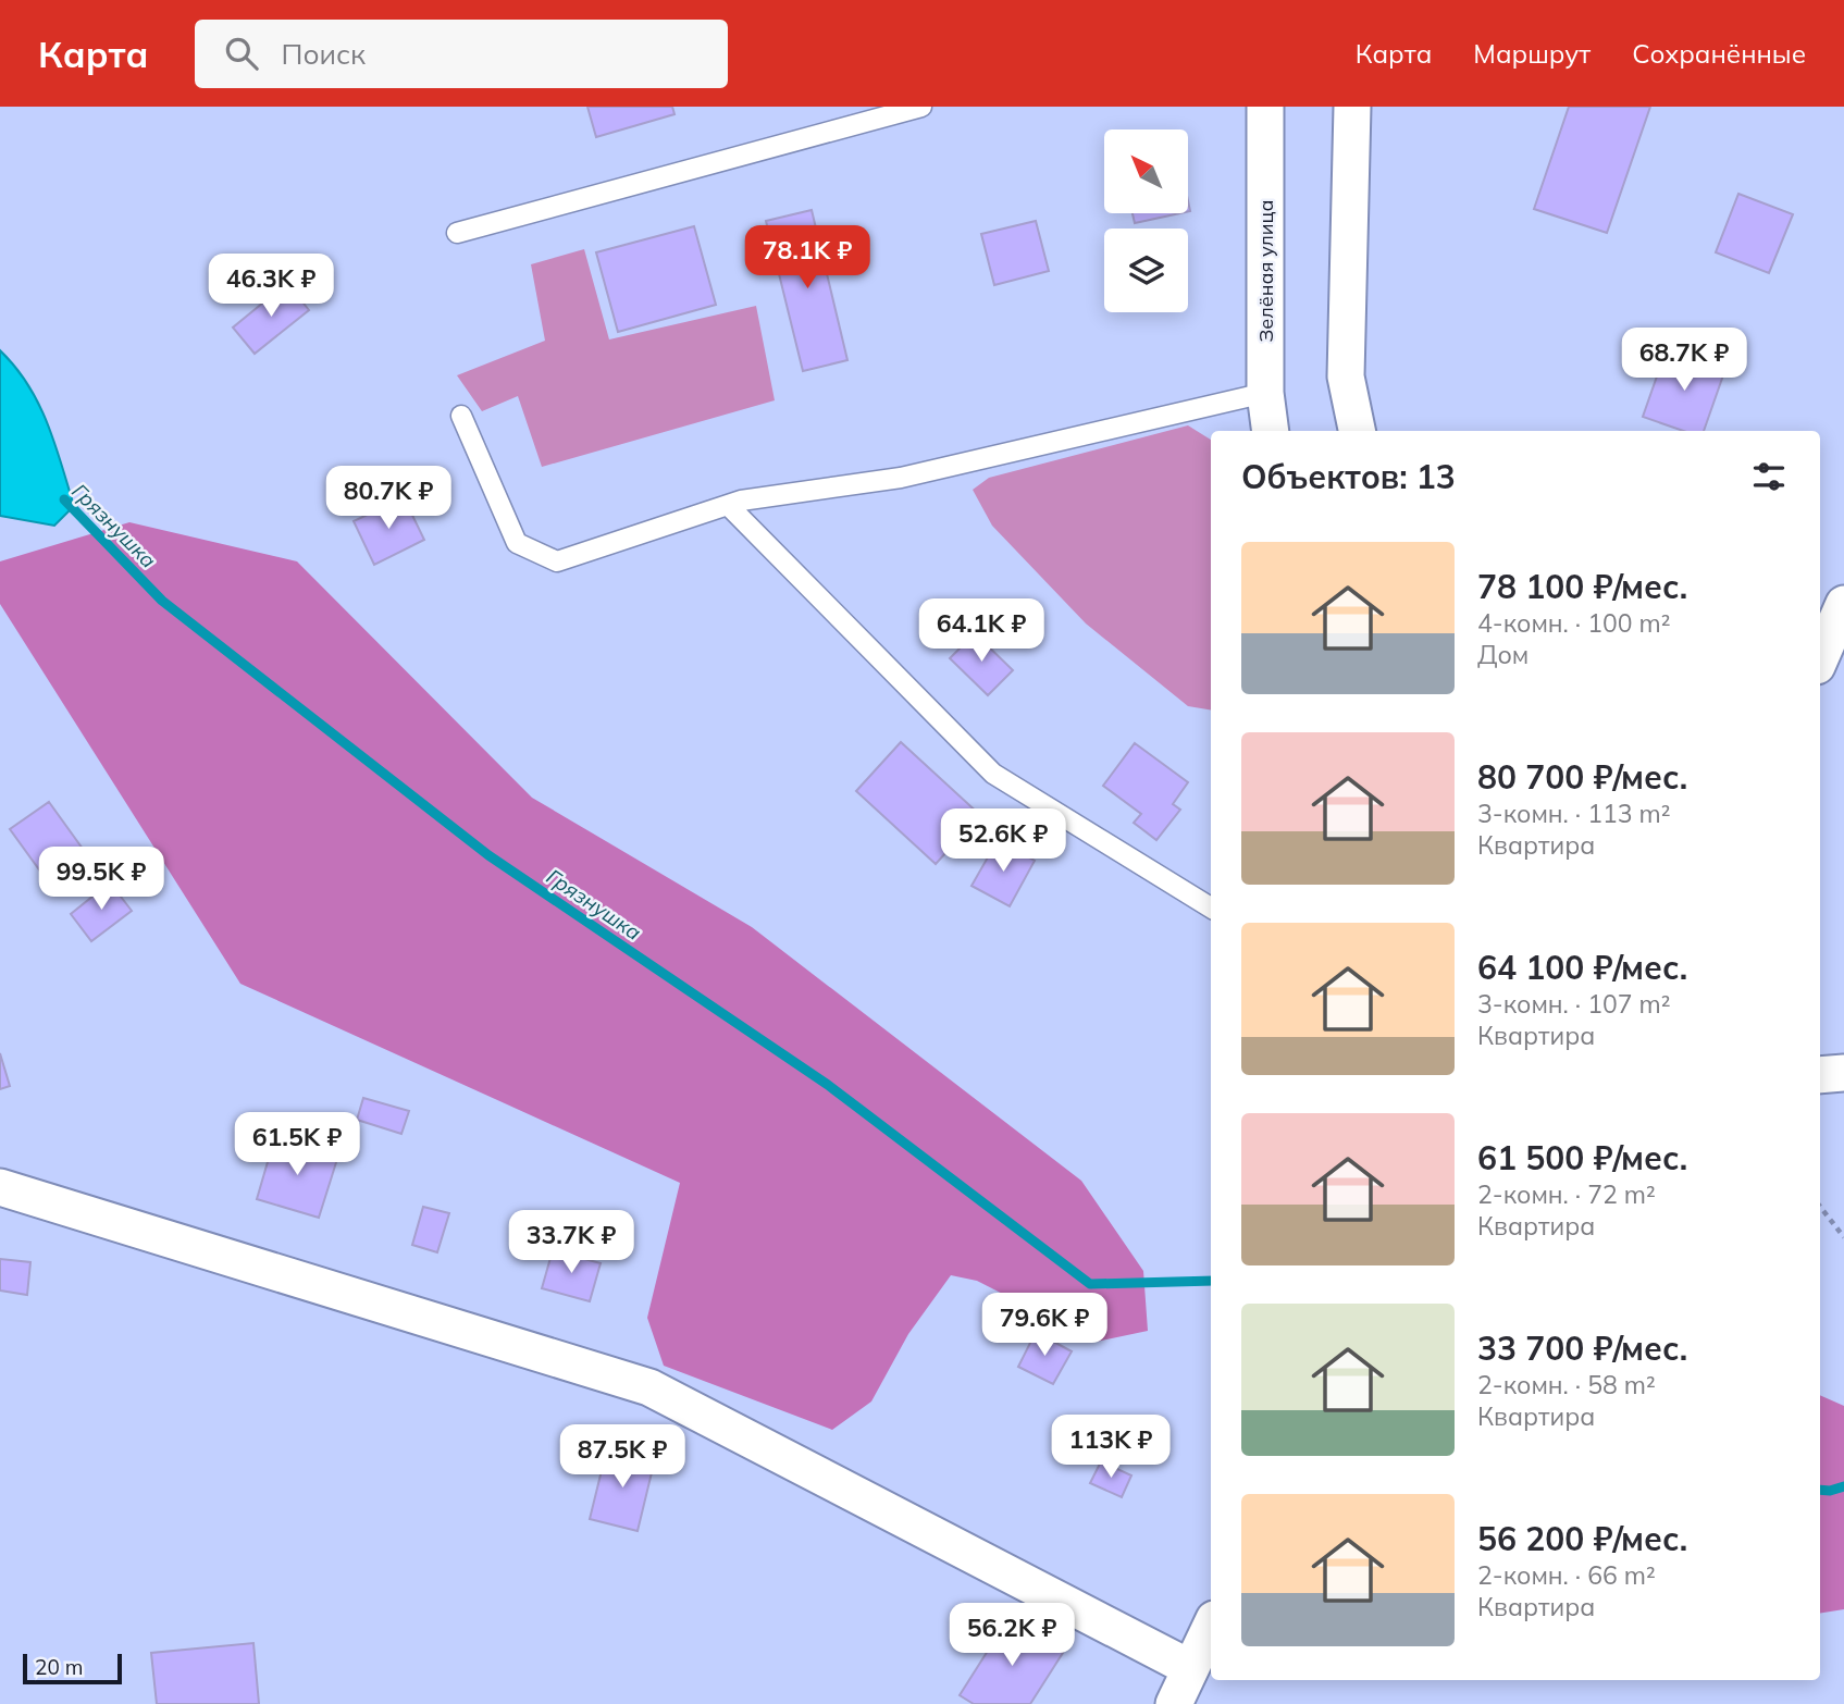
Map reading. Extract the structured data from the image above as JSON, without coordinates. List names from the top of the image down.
{
  "streets": {
    "street": ["Зелёная улица"]
  },
  "water": ["Грязнушка"],
  "scale_bar": "20 m",
  "north": "top left",
  "page": {
    "header": "Карта",
    "search": "Поиск",
    "nav": ["Карта", "Маршрут", "Сохранённые"],
    "price": [
      "78.1K ₽",
      "46.3K ₽",
      "68.7K ₽",
      "80.7K ₽",
      "64.1K ₽",
      "52.6K ₽",
      "99.5K ₽",
      "61.5K ₽",
      "33.7K ₽",
      "79.6K ₽",
      "113K ₽",
      "87.5K ₽",
      "56.2K ₽"
    ],
    "heading": "Объектов: 13",
    "list": [
      {
        "name": "78 100 ₽/мес.",
        "note": "4-комн. · 100 m² · Дом"
      },
      {
        "name": "80 700 ₽/мес.",
        "note": "3-комн. · 113 m² · Квартира"
      },
      {
        "name": "64 100 ₽/мес.",
        "note": "3-комн. · 107 m² · Квартира"
      },
      {
        "name": "61 500 ₽/мес.",
        "note": "2-комн. · 72 m² · Квартира"
      },
      {
        "name": "33 700 ₽/мес.",
        "note": "2-комн. · 58 m² · Квартира"
      },
      {
        "name": "56 200 ₽/мес.",
        "note": "2-комн. · 66 m² · Квартира"
      }
    ],
    "scale": "20 m"
  }
}
